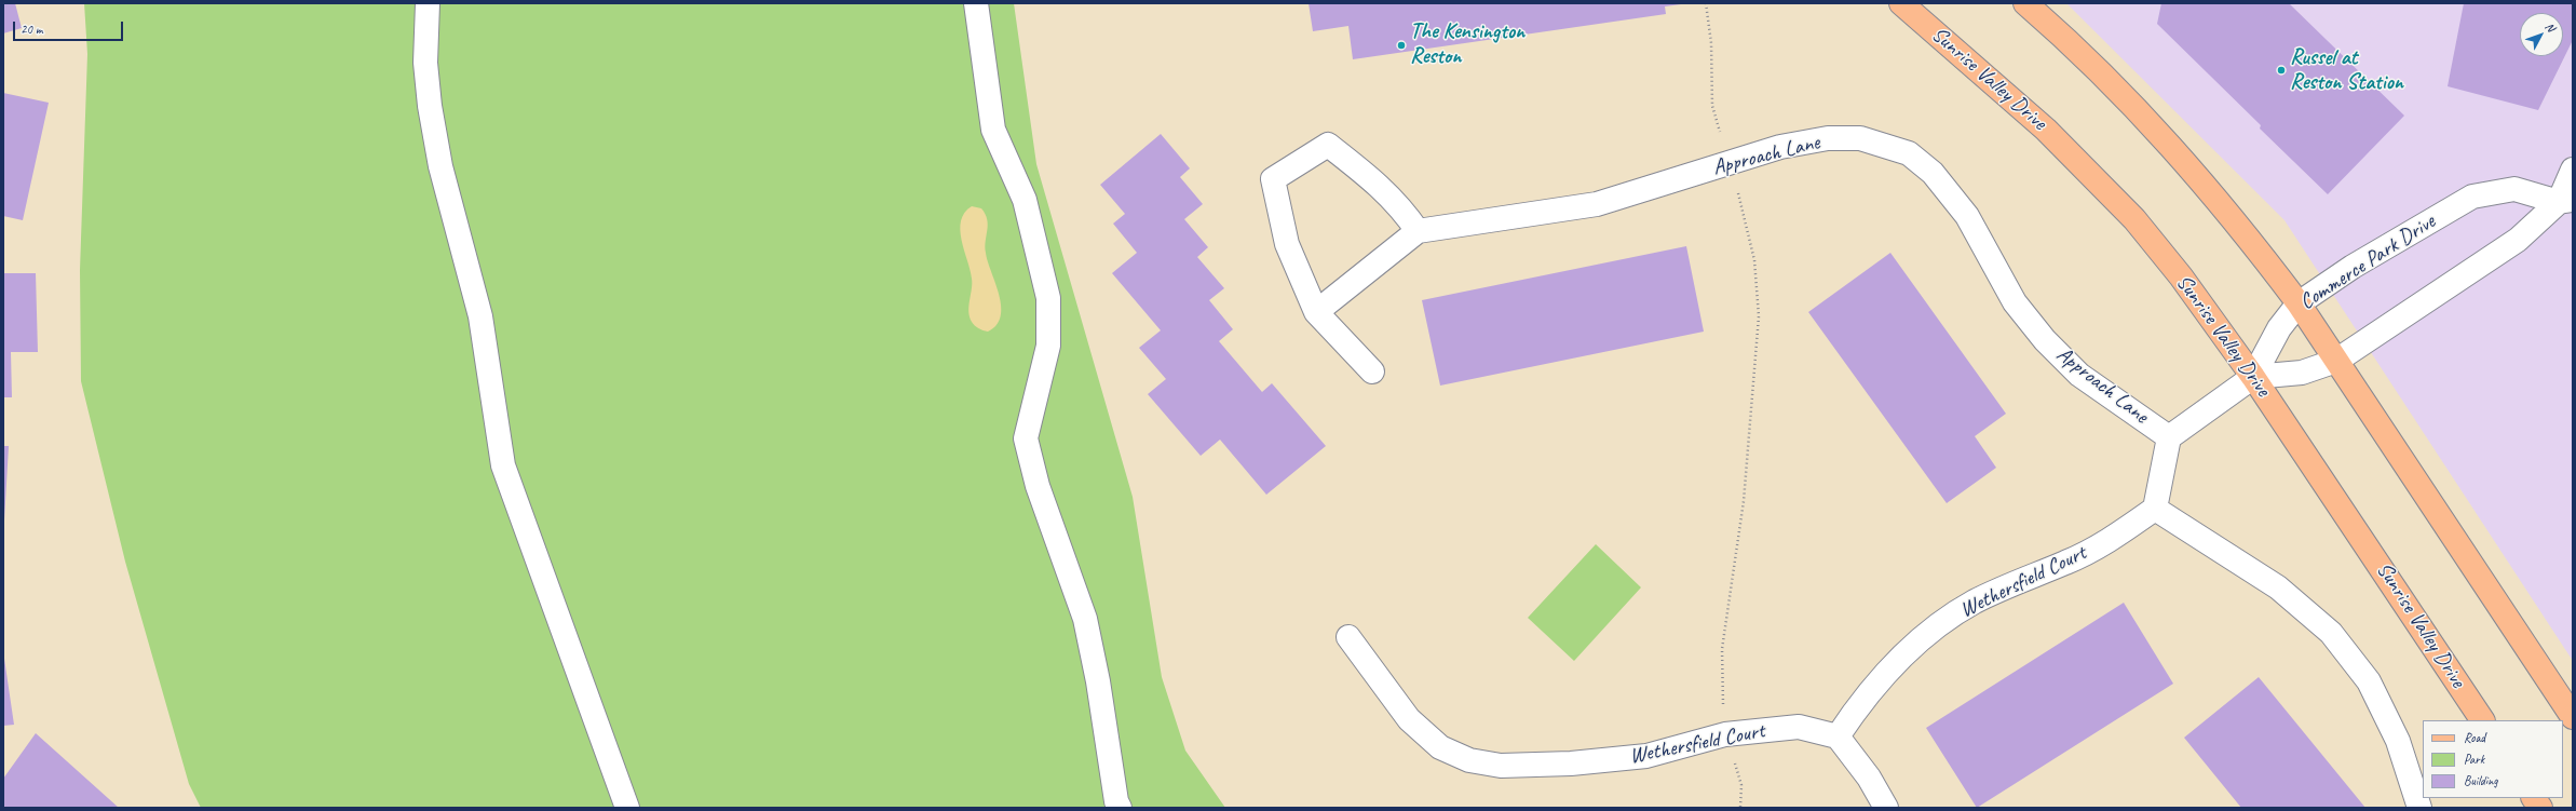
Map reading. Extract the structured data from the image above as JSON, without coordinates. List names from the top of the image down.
{
  "streets": {
    "main road": ["Sunrise Valley Drive"],
    "street": ["Approach Lane", "Commerce Park Drive", "Wethersfield Court"]
  },
  "crossings": [
    ["Sunrise Valley Drive", "Commerce Park Drive"]
  ],
  "places": ["The Kensington Reston", "Russel at Reston Station"],
  "legend": ["Road", "Park", "Building"],
  "scale_bar": "20 m",
  "north": "top right"
}
